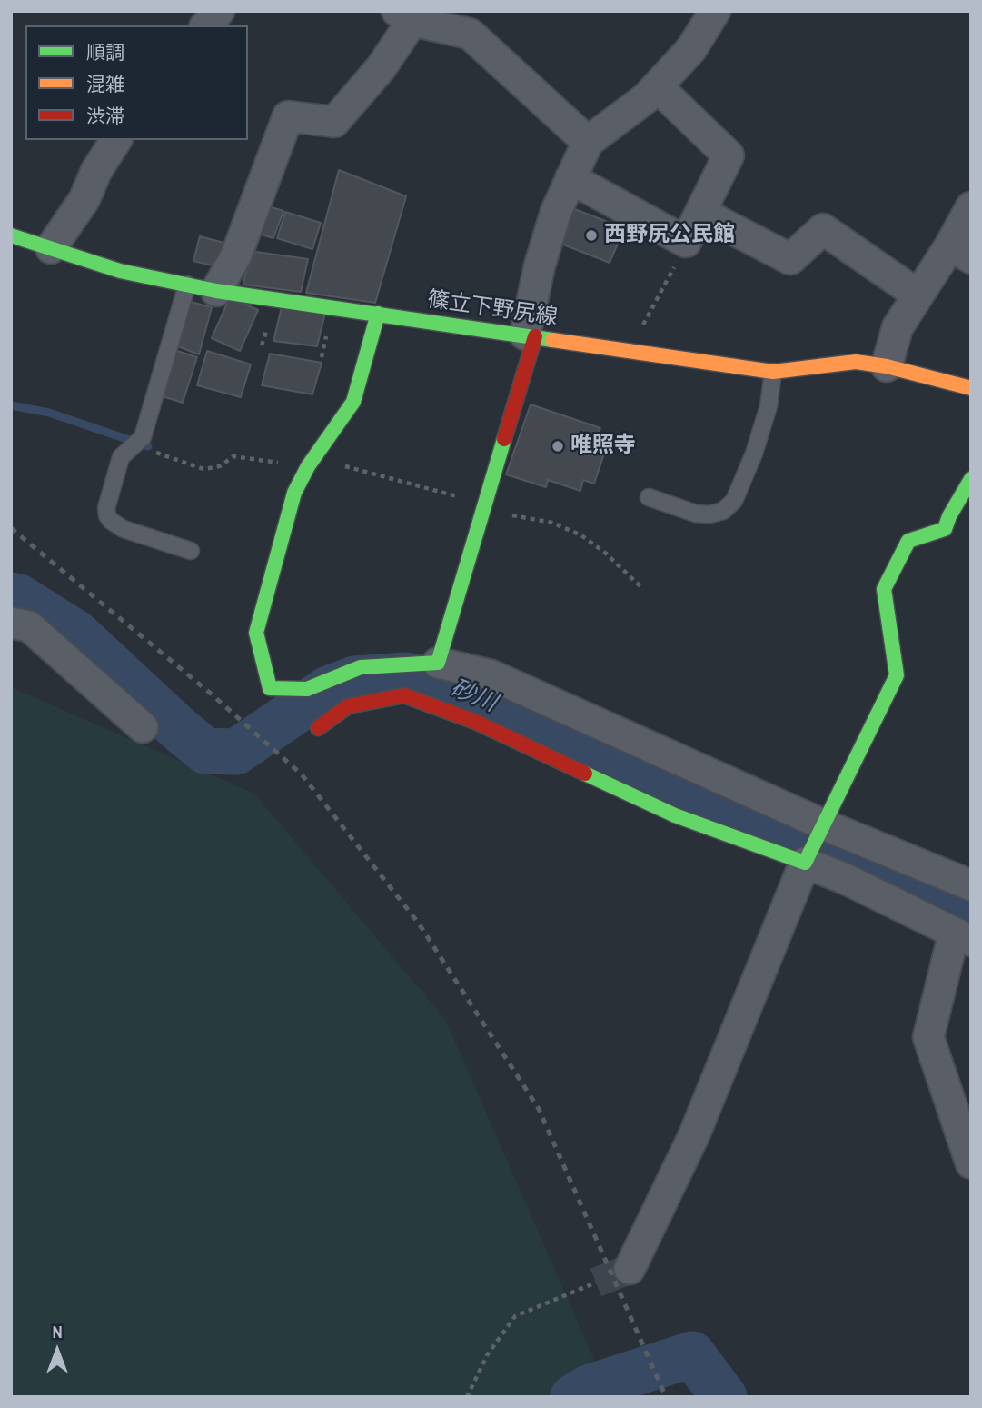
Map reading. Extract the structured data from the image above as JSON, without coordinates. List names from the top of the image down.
{
  "streets": {
    "street": ["篠立下野尻線"]
  },
  "water": ["砂川"],
  "places": ["西野尻公民館", "唯照寺"],
  "legend": ["順調", "混雑", "渋滞"],
  "north": "top"
}
